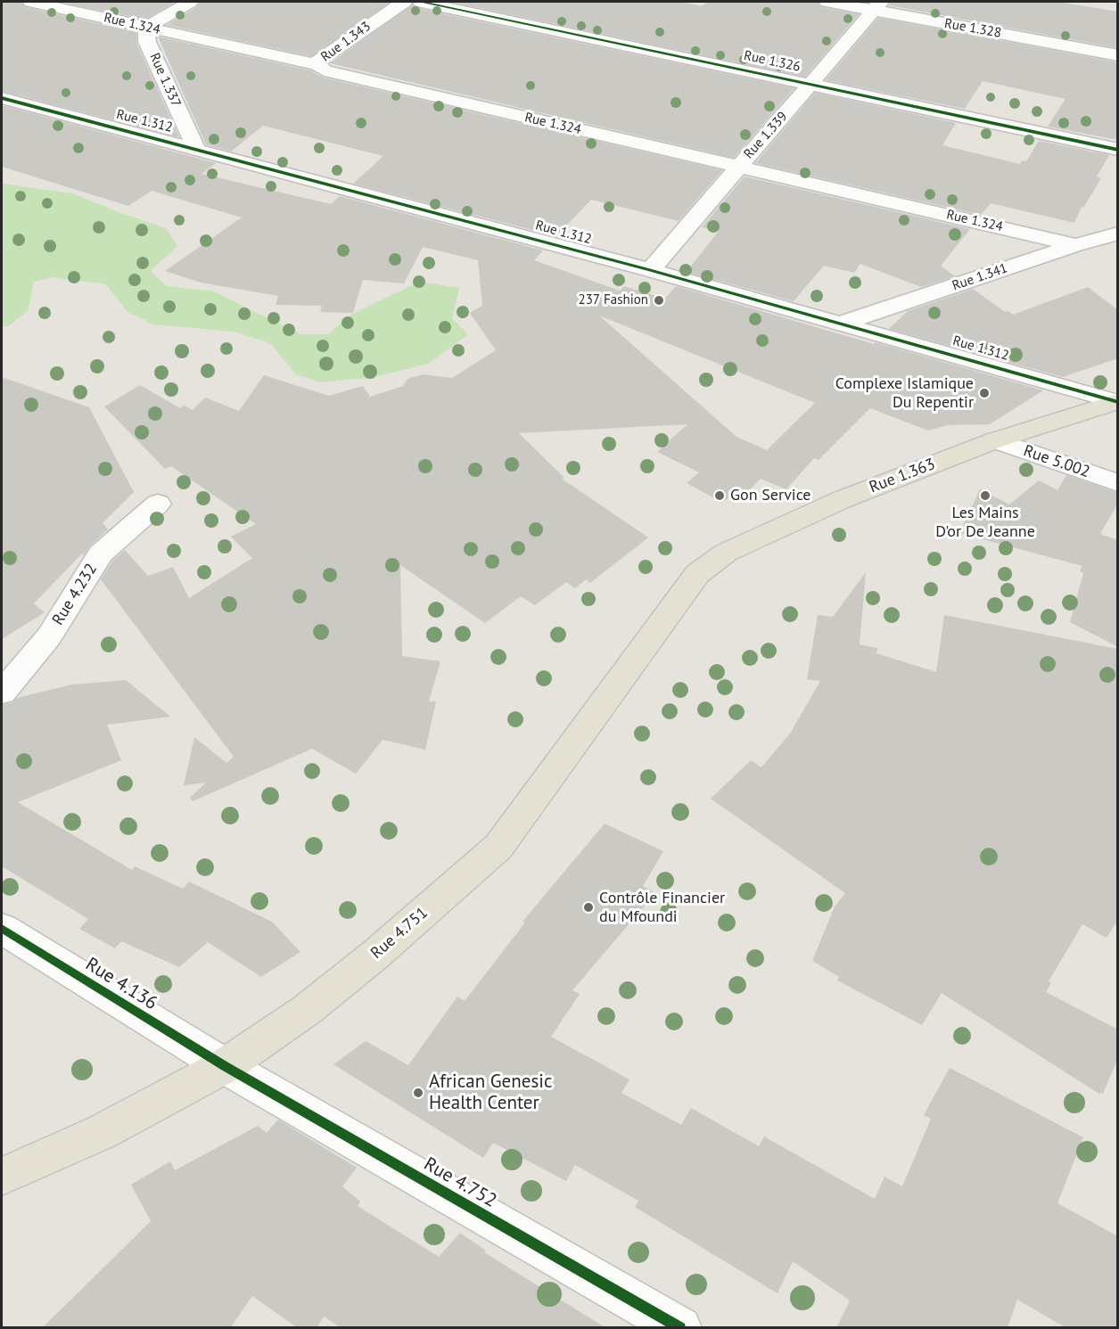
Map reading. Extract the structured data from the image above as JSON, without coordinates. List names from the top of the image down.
{
  "streets": {
    "main road": ["Rue 1.363", "Rue 4.751"],
    "street": [
      "Rue 1.324",
      "Rue 1.328",
      "Rue 1.343",
      "Rue 1.326",
      "Rue 1.337",
      "Rue 1.312",
      "Rue 1.339",
      "Rue 1.341",
      "Rue 5.002",
      "Rue 4.232",
      "Rue 4.136",
      "Rue 4.752"
    ]
  },
  "crossings": [
    ["Rue 1.324", "Rue 1.343"],
    ["Rue 1.324", "Rue 1.337"],
    ["Rue 1.324", "Rue 1.339"],
    ["Rue 1.324", "Rue 1.341"],
    ["Rue 1.328", "Rue 1.339"],
    ["Rue 1.326", "Rue 1.339"],
    ["Rue 1.337", "Rue 1.312"],
    ["Rue 1.312", "Rue 1.339"],
    ["Rue 1.312", "Rue 1.341"],
    ["Rue 1.312", "Rue 1.363"],
    ["Rue 5.002", "Rue 1.363"],
    ["Rue 1.363", "Rue 4.751"],
    ["Rue 4.751", "Rue 4.136"],
    ["Rue 4.751", "Rue 4.752"],
    ["Rue 4.136", "Rue 4.752"]
  ],
  "places": [
    "237 Fashion",
    "Complexe Islamique Du Repentir",
    "Gon Service",
    "Les Mains D'or De Jeanne",
    "Contrôle Financier du Mfoundi",
    "African Genesic Health Center"
  ]
}
